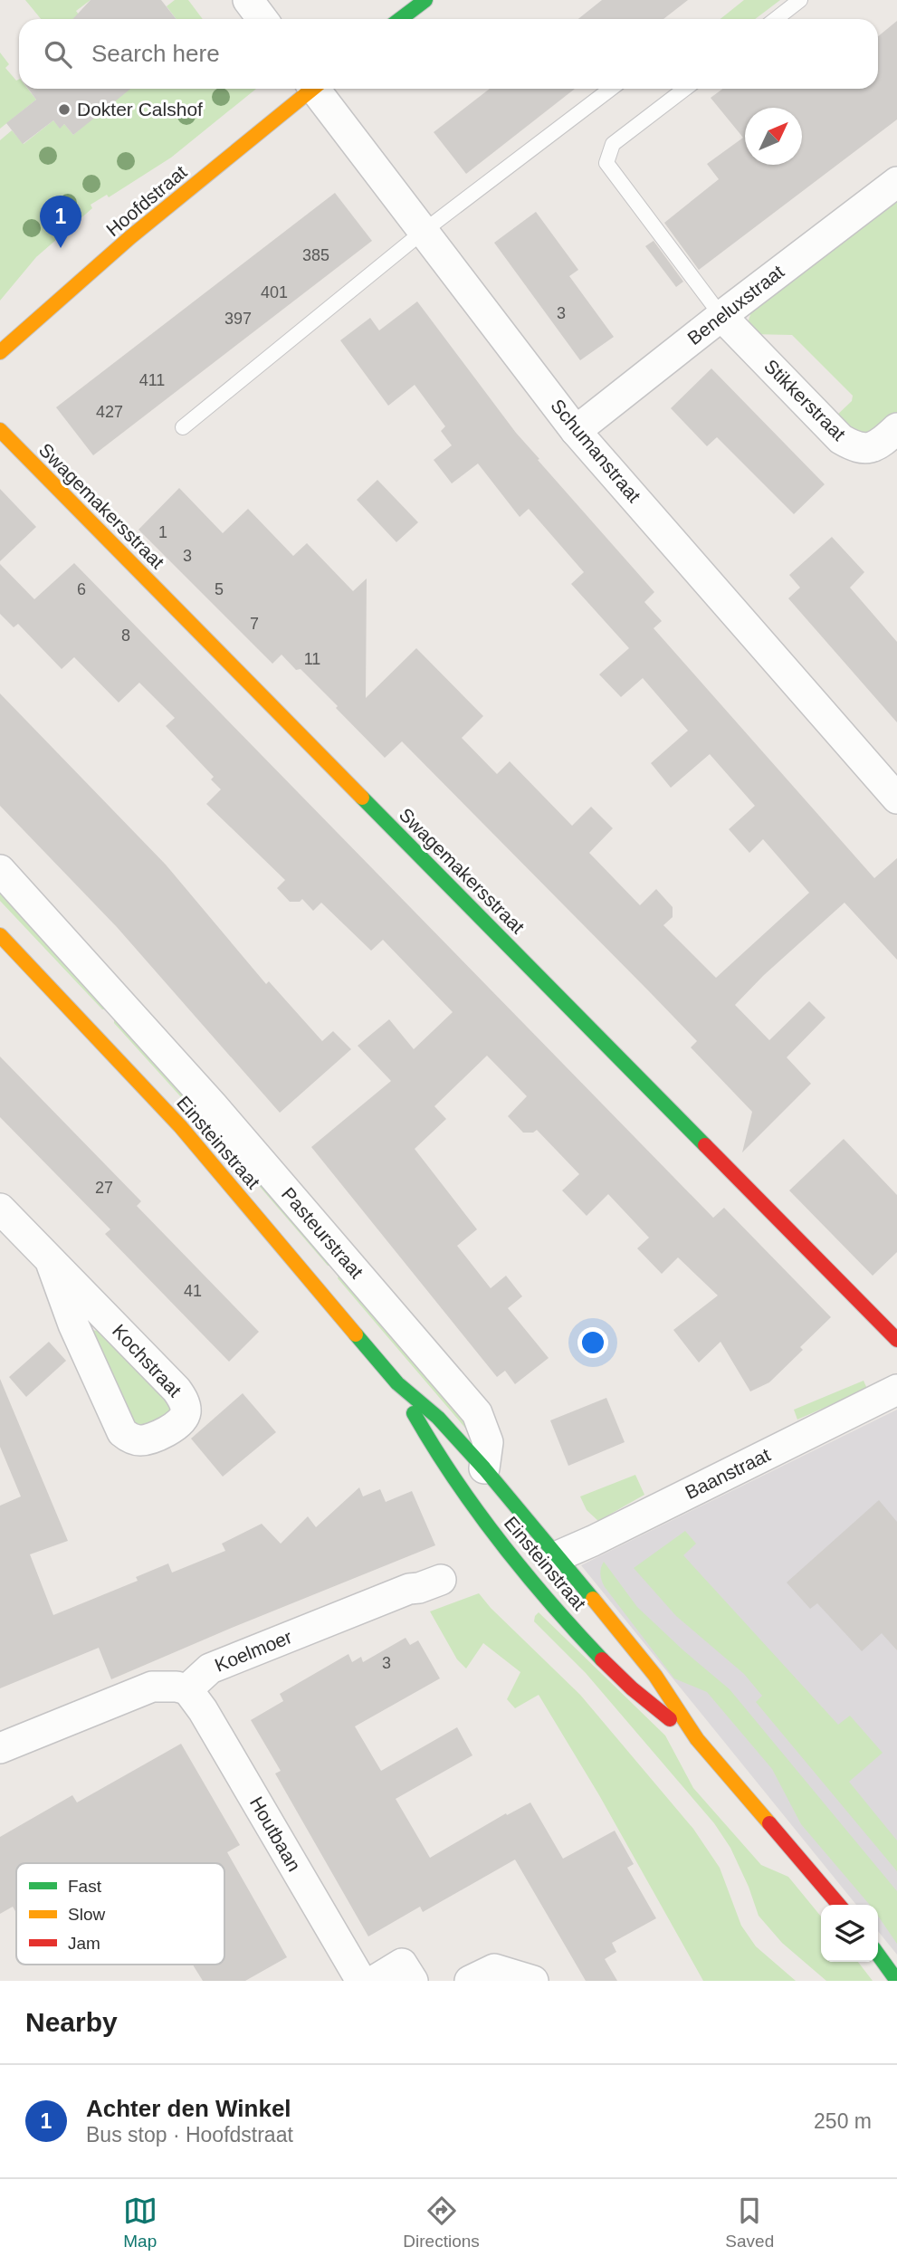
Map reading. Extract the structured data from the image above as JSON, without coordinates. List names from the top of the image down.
{
  "streets": {
    "street": [
      "Hoofdstraat",
      "Beneluxstraat",
      "Stikkerstraat",
      "Schumanstraat",
      "Swagemakersstraat",
      "Einsteinstraat",
      "Pasteurstraat",
      "Kochstraat",
      "Baanstraat",
      "Koelmoer",
      "Houtbaan"
    ]
  },
  "crossings": [
    ["Beneluxstraat", "Stikkerstraat"],
    ["Beneluxstraat", "Schumanstraat"],
    ["Einsteinstraat", "Pasteurstraat"],
    ["Einsteinstraat", "Baanstraat"],
    ["Koelmoer", "Houtbaan"]
  ],
  "places": ["Dokter Calshof"],
  "house_numbers": [
    "385",
    "401",
    "3",
    "397",
    "411",
    "427",
    "1",
    "3",
    "6",
    "5",
    "7",
    "8",
    "11",
    "27",
    "41",
    "3"
  ],
  "legend": ["Fast", "Slow", "Jam"],
  "north": "top right",
  "page": {
    "search": "Search here",
    "pins": "1",
    "heading": "Nearby",
    "list": [
      {
        "mark": "1",
        "name": "Achter den Winkel",
        "note": "Bus stop · Hoofdstraat",
        "value": "250 m"
      }
    ],
    "nav": ["Map", "Directions", "Saved"]
  }
}
